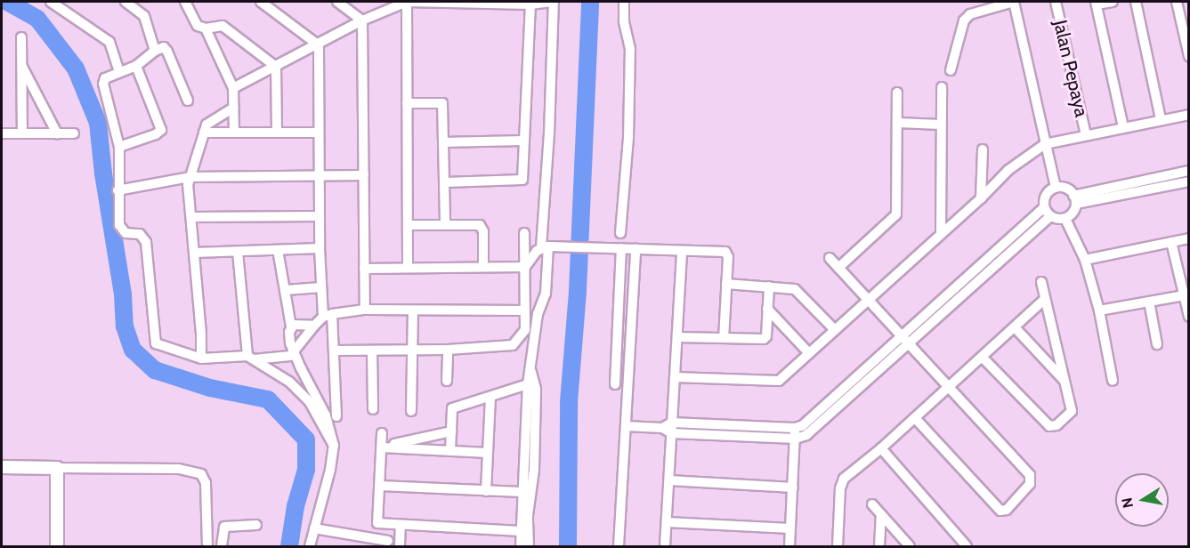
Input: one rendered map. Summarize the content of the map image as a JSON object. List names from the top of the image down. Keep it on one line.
{"streets":{"street":["Jalan Pepaya"]},"north":"left"}
